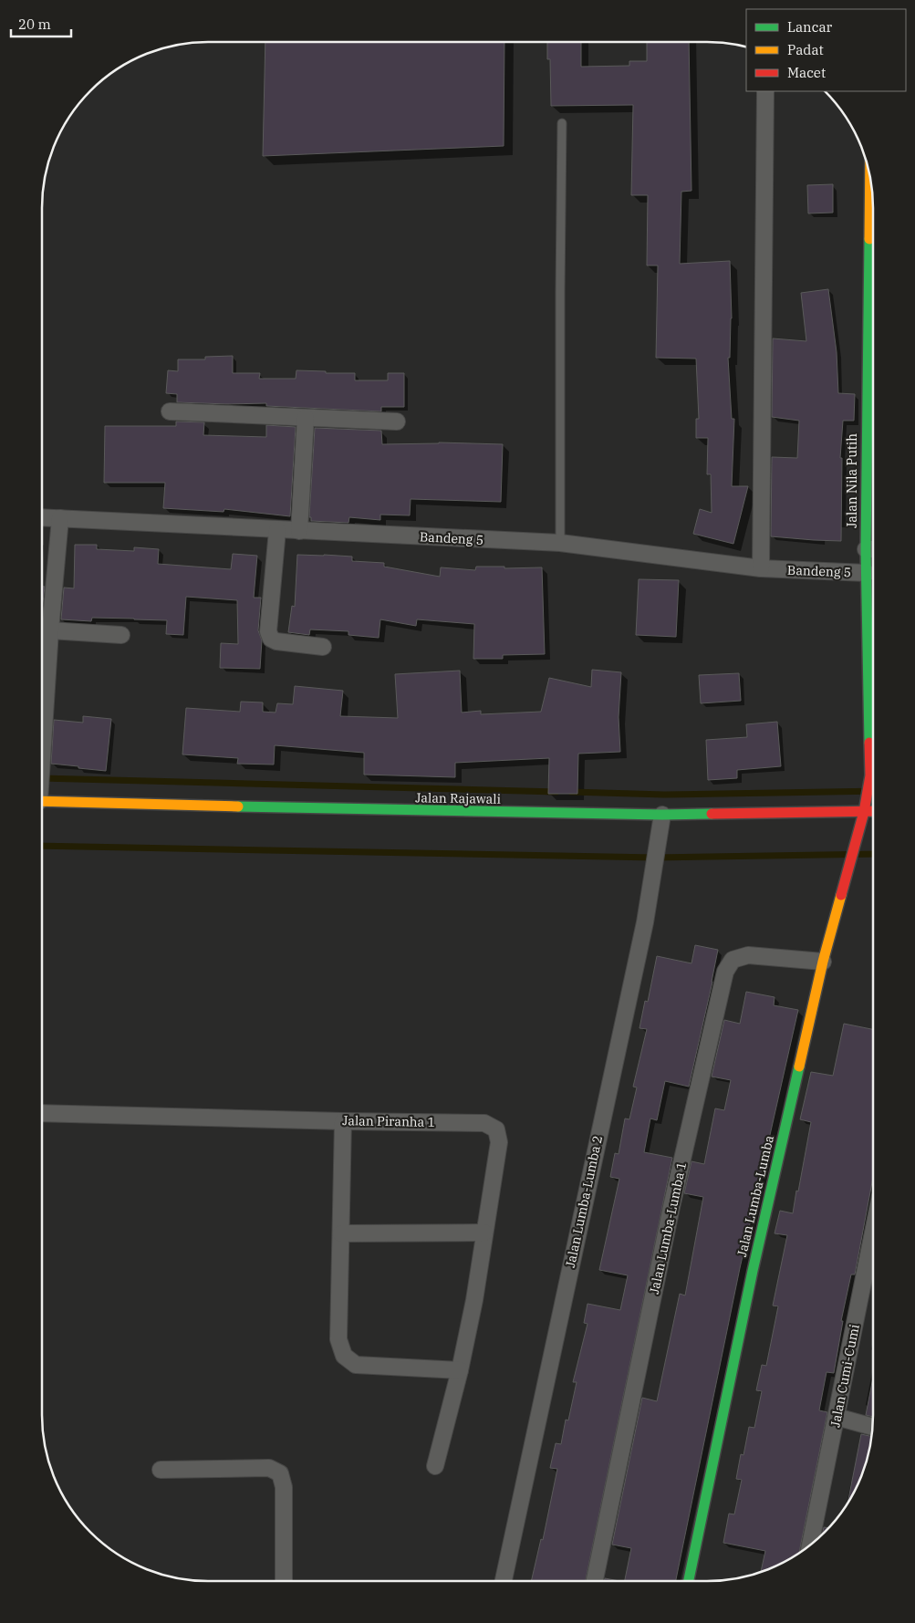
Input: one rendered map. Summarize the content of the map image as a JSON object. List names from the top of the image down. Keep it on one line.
{"streets":{"street":["Jalan Nila Putih","Bandeng 5","Jalan Rajawali","Jalan Piranha 1","Jalan Lumba-Lumba","Jalan Lumba-Lumba 2","Jalan Lumba-Lumba 1","Jalan Cumi-Cumi"]},"crossings":[["Jalan Nila Putih","Bandeng 5"],["Jalan Nila Putih","Jalan Rajawali"],["Jalan Nila Putih","Jalan Lumba-Lumba"],["Jalan Rajawali","Jalan Lumba-Lumba"],["Jalan Rajawali","Jalan Lumba-Lumba 2"],["Jalan Lumba-Lumba","Jalan Lumba-Lumba 1"]],"legend":["Lancar","Padat","Macet"],"scale_bar":"20 m"}
